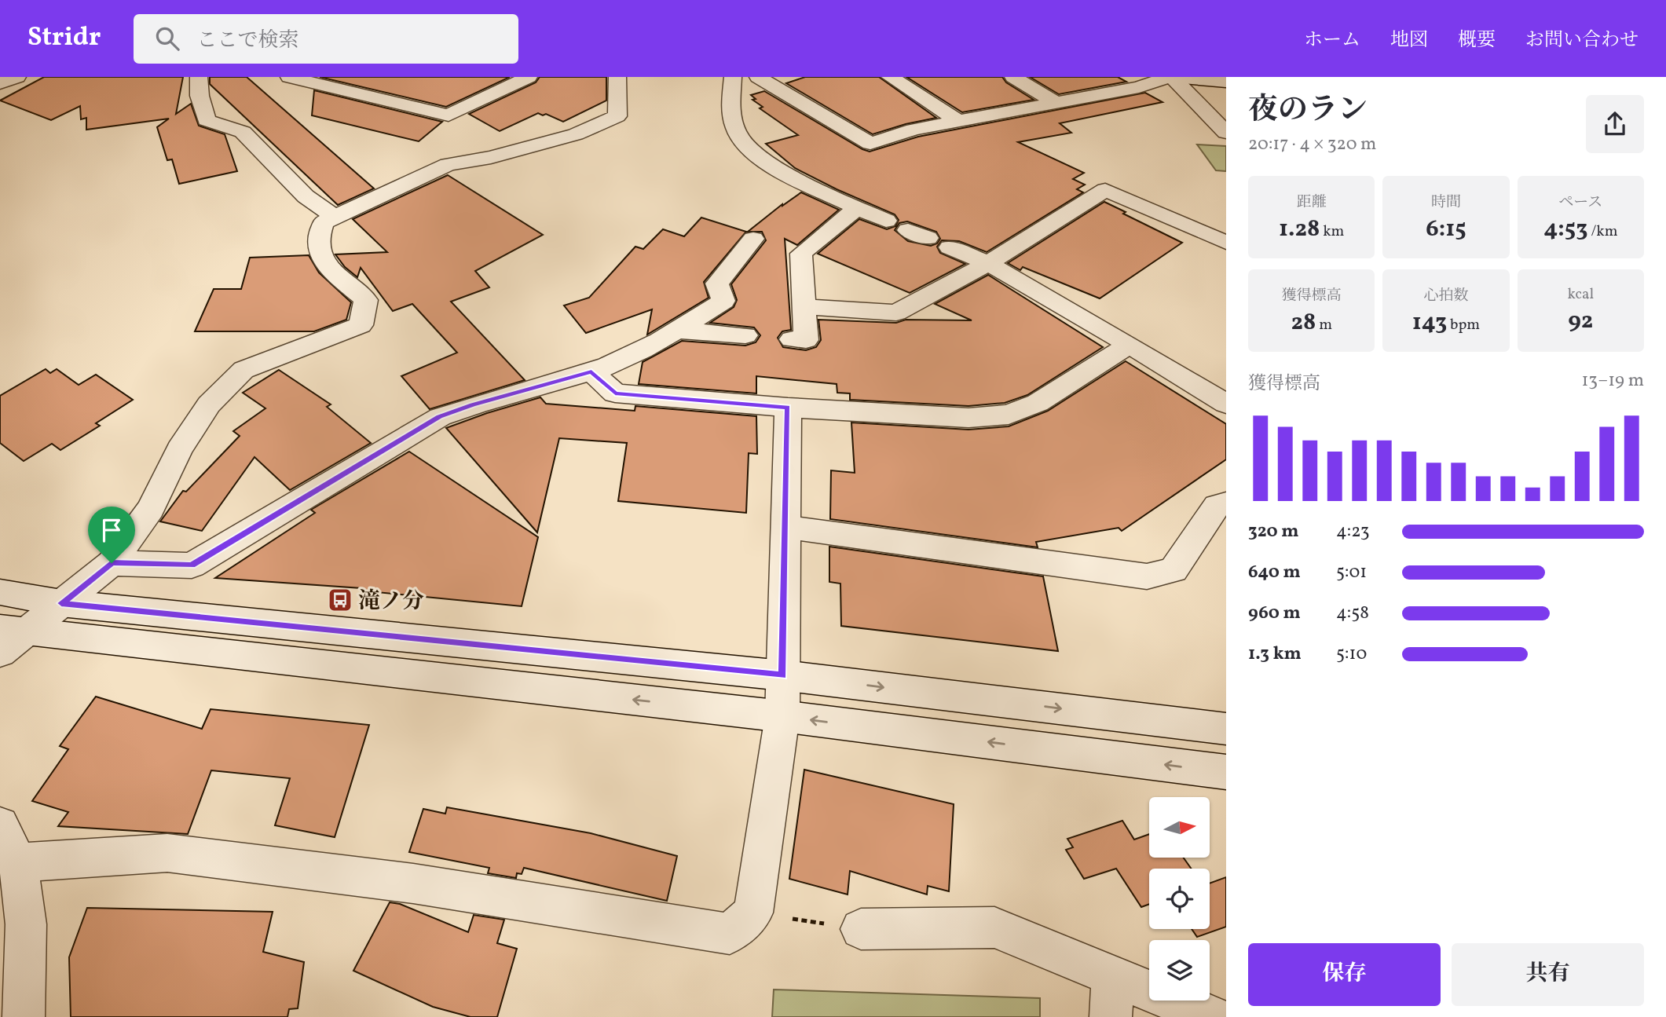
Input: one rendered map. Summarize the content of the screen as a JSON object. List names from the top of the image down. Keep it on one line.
{"places":{"bus stop":["滝ノ分"]},"north":"right","page":{"header":"Stridr","search":"ここで検索","nav":["ホーム","地図","概要","お問い合わせ"],"heading":["夜のラン","20:17 · 4 × 320 m"],"stats":[["距離","1.28 km"],["時間","6:15"],["ペース","4:53 /km"],["獲得標高","28 m"],["心拍数","143 bpm"],["kcal","92"]],"chart":["獲得標高","13–19 m"],"list":[{"name":"320 m","note":"4:23"},{"name":"640 m","note":"5:01"},{"name":"960 m","note":"4:58"},{"name":"1.3 km","note":"5:10"}],"buttons":["保存","共有"]}}
